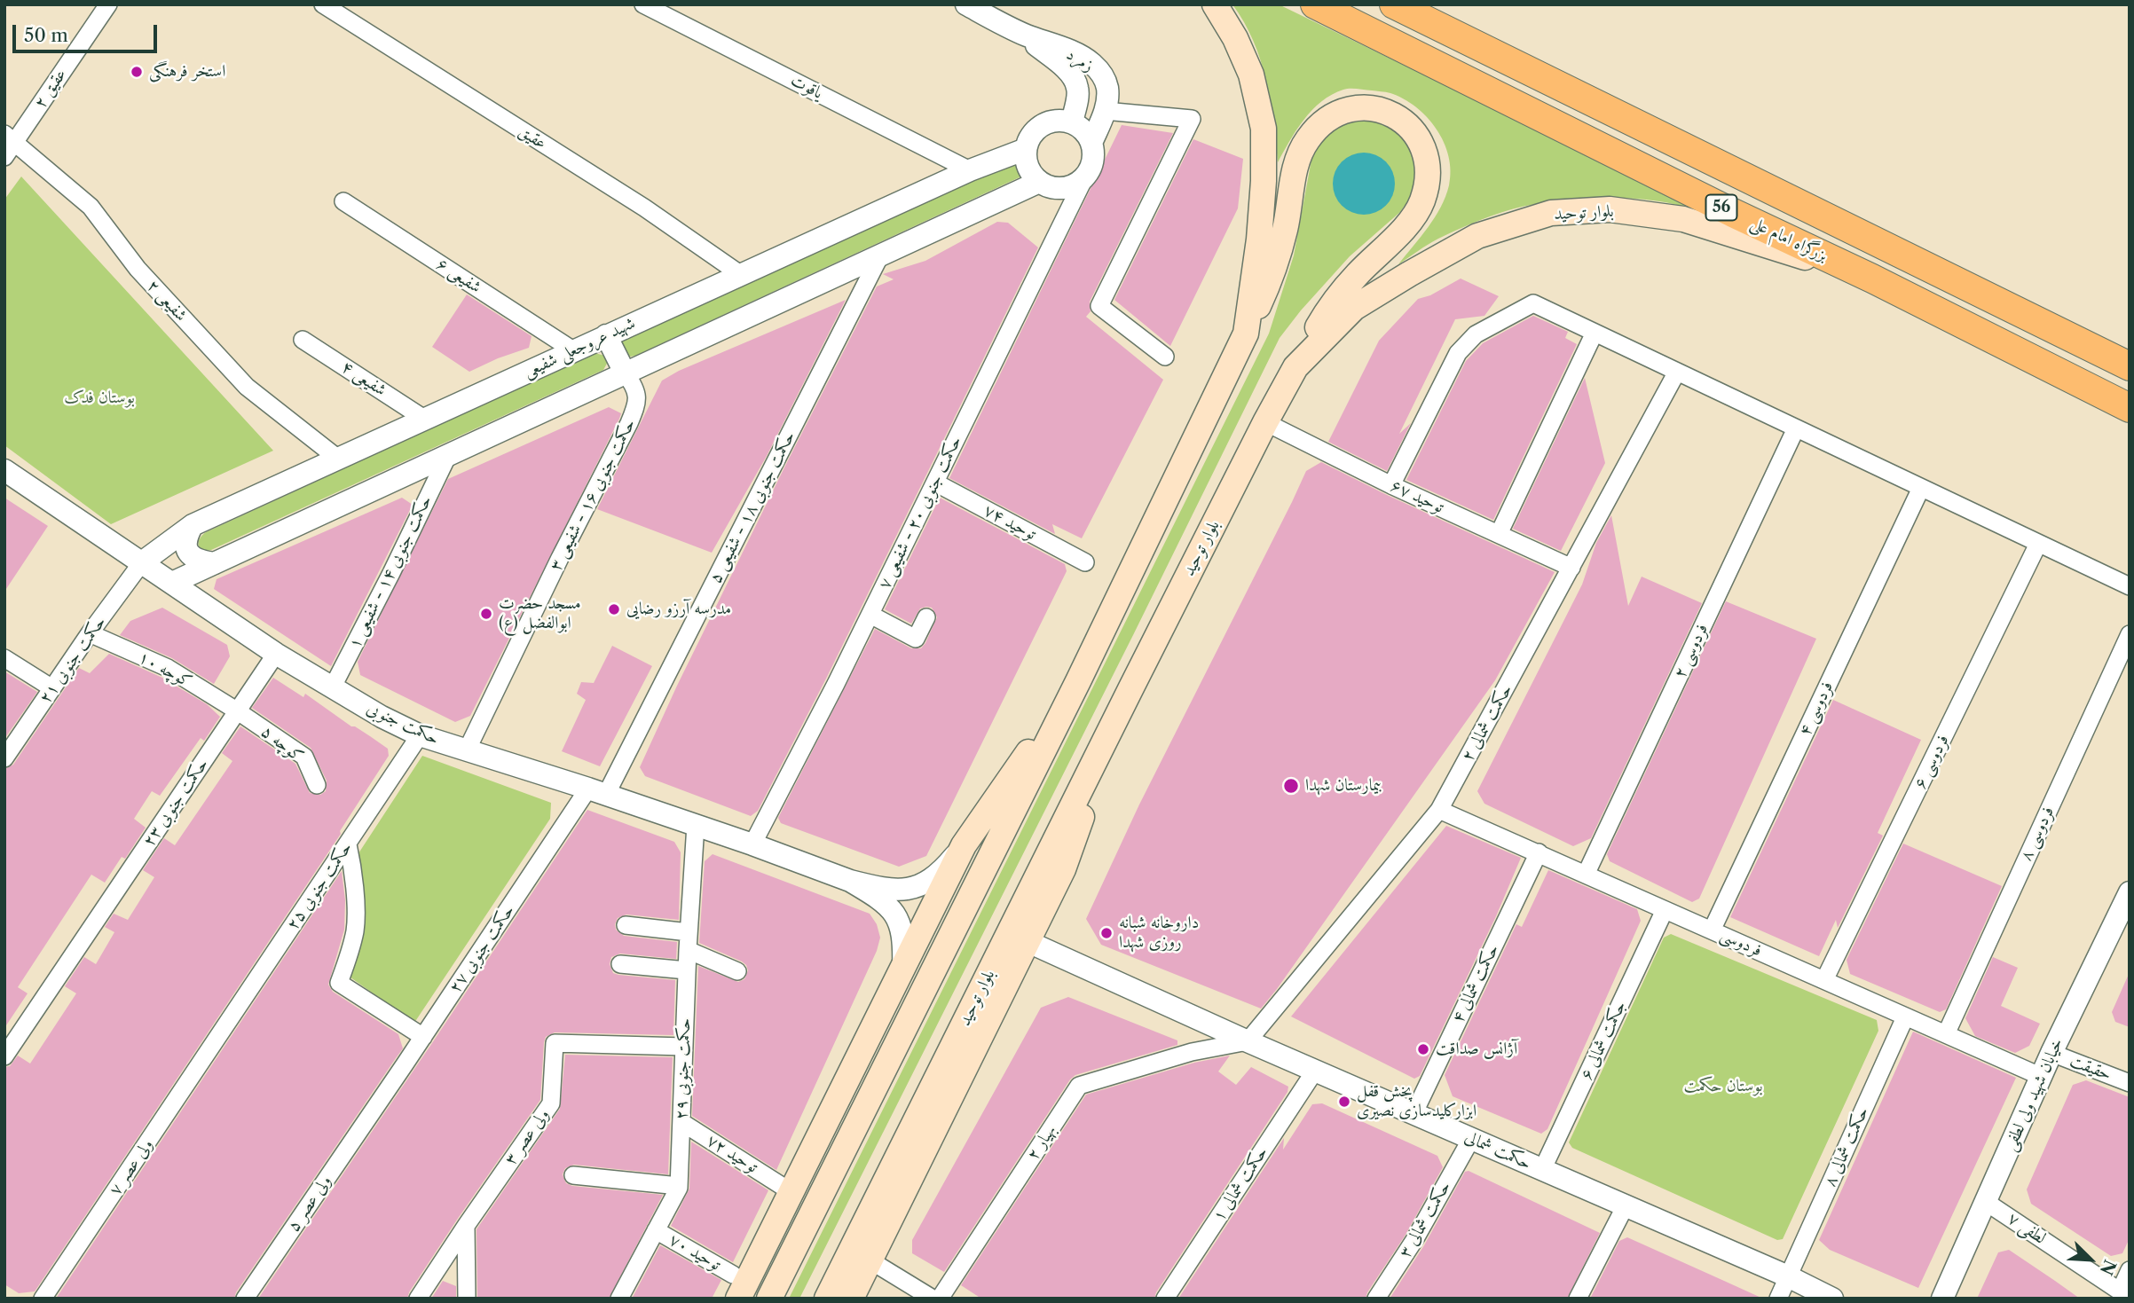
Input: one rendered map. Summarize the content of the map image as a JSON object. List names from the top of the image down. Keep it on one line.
{"streets":{"highway":["56","بزرگراه امام علی"],"main road":["بلوار توحید"],"street":["زمرد","یاقوت","عقیق ۲","عقیق","شفیعی ۶","شفیعی ۲","شهید عروجعلی شفیعی","شفیعی ۴","حکمت جنوبی ۱۶ - شفیعی ۳","توحید ۶۷","حکمت جنوبی ۱۸ - شفیعی ۵","حکمت جنوبی ۲۰ - شفیعی ۷","توحید ۷۴","حکمت جنوبی ۱۴ - شفیعی ۱","فردوسی ۲","حکمت جنوبی ۲۱","کوچه ۱۰","فردوسی ۴","حکمت شمالی ۲","حکمت جنوبی","کوچه ۵","فردوسی ۶","حکمت جنوبی ۲۳","فردوسی ۸","حکمت جنوبی ۲۵","فردوسی","حکمت جنوبی ۲۷","حکمت شمالی ۴","جکمت شمالی ۶","حقیقت","حکمت جنوبی ۲۹","خیابان شهید ولی لطفی","ولی عصر ۳","بهیار ۲","حکمت شمالی ۸","حکمت شمالی","توحید ۷۲","ولی عصر ۷","حکمت شمالی ۱","ولی عصر ۵","حکمت شمالی ۳","لطفی ۷","توحید ۷۰"]},"crossings":[["زمرد","شهید عروجعلی شفیعی"],["زمرد","حکمت جنوبی ۲۰ - شفیعی ۷"],["یاقوت","شهید عروجعلی شفیعی"],["عقیق ۲","شفیعی ۲"],["عقیق","شهید عروجعلی شفیعی"],["بلوار توحید","بزرگراه امام علی"],["بلوار توحید","توحید ۶۷"],["شفیعی ۶","شهید عروجعلی شفیعی"],["شفیعی ۲","شهید عروجعلی شفیعی"],["شهید عروجعلی شفیعی","شفیعی ۴"],["شهید عروجعلی شفیعی","حکمت جنوبی ۲۰ - شفیعی ۷"],["شهید عروجعلی شفیعی","حکمت جنوبی ۲۱"],["شهید عروجعلی شفیعی","حکمت جنوبی"],["حکمت جنوبی ۱۶ - شفیعی ۳","حکمت جنوبی"],["توحید ۶۷","حکمت شمالی ۲"],["حکمت جنوبی ۱۸ - شفیعی ۵","حکمت جنوبی"],["حکمت جنوبی ۱۸ - شفیعی ۵","حکمت جنوبی ۲۷"],["حکمت جنوبی ۲۰ - شفیعی ۷","توحید ۷۴"],["حکمت جنوبی ۲۰ - شفیعی ۷","حکمت جنوبی"],["حکمت جنوبی ۱۴ - شفیعی ۱","حکمت جنوبی"],["فردوسی ۲","فردوسی"],["حکمت جنوبی ۲۱","کوچه ۱۰"],["حکمت جنوبی ۲۱","حکمت جنوبی"],["کوچه ۱۰","کوچه ۵"],["کوچه ۱۰","حکمت جنوبی ۲۳"],["فردوسی ۴","فردوسی"],["حکمت شمالی ۲","فردوسی"],["حکمت شمالی ۲","بهیار ۲"],["حکمت شمالی ۲","حکمت شمالی"],["حکمت جنوبی","حکمت جنوبی ۲۳"],["حکمت جنوبی","حکمت جنوبی ۲۵"],["حکمت جنوبی","حکمت جنوبی ۲۷"],["حکمت جنوبی","حکمت جنوبی ۲۹"],["کوچه ۵","حکمت جنوبی ۲۳"],["فردوسی ۶","فردوسی"],["فردوسی ۸","فردوسی"],["حکمت جنوبی ۲۵","ولی عصر ۷"],["فردوسی","حکمت شمالی ۴"],["فردوسی","جکمت شمالی ۶"],["فردوسی","خیابان شهید ولی لطفی"],["فردوسی","حکمت شمالی ۸"],["حکمت جنوبی ۲۷","ولی عصر ۵"],["حکمت شمالی ۴","حکمت شمالی"],["جکمت شمالی ۶","حکمت شمالی"],["حقیقت","خیابان شهید ولی لطفی"],["حکمت جنوبی ۲۹","ولی عصر ۳"],["حکمت جنوبی ۲۹","توحید ۷۲"],["حکمت جنوبی ۲۹","توحید ۷۰"],["خیابان شهید ولی لطفی","لطفی ۷"],["بهیار ۲","حکمت شمالی"],["حکمت شمالی ۸","حکمت شمالی"],["حکمت شمالی","حکمت شمالی ۱"],["حکمت شمالی","حکمت شمالی ۳"]],"parks":["بوستان فدک","بوستان حکمت"],"places":["استخر فرهنگی","مدرسه آرزو رضایی","مسجد حضرت ابوالفضل (ع)","بیمارستان شهدا","داروخانه شبانه روزی شهدا","آژانس صداقت","پخش قفل ابزارکلیدسازی نصیری"],"scale_bar":"50 m","north":"bottom right"}
